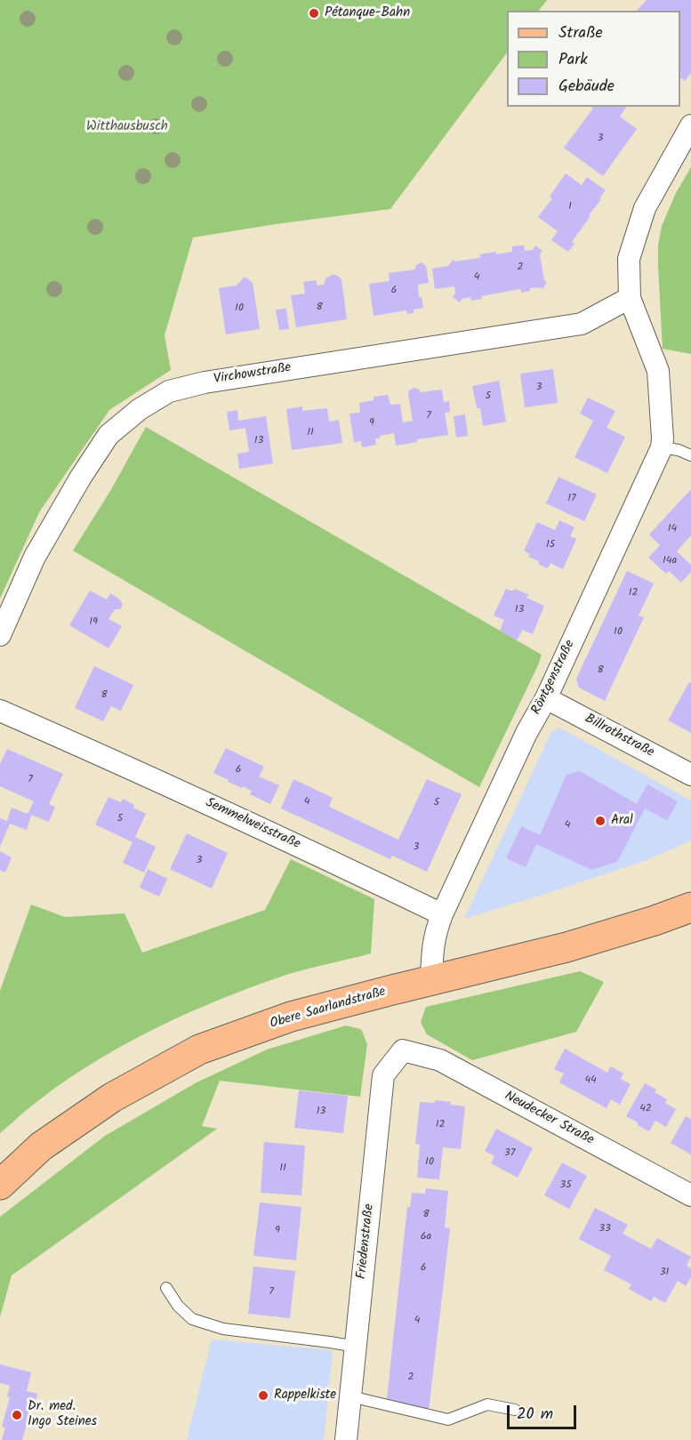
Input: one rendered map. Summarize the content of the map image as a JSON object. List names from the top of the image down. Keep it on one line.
{"streets":{"main road":["Obere Saarlandstraße"],"street":["Virchowstraße","Röntgenstraße","Billrothstraße","Semmelweisstraße","Neudecker Straße","Friedenstraße"]},"crossings":[["Röntgenstraße","Billrothstraße"],["Röntgenstraße","Semmelweisstraße"],["Neudecker Straße","Friedenstraße"]],"parks":["Witthausbusch"],"places":["Pétanque-Bahn","Aral","Rappelkiste","Dr. med. Ingo Steines"],"house_numbers":["3","1","2","4","6","8","10","3","5","7","9","11","13","17","14","15","14a","12","13","19","10","8","8","6","7","4","5","5","4","3","3","44","42","13","12","37","10","11","35","8","33","9","6a","6","31","7","4","2"],"legend":["Straße","Park","Gebäude"],"scale_bar":"20 m"}
